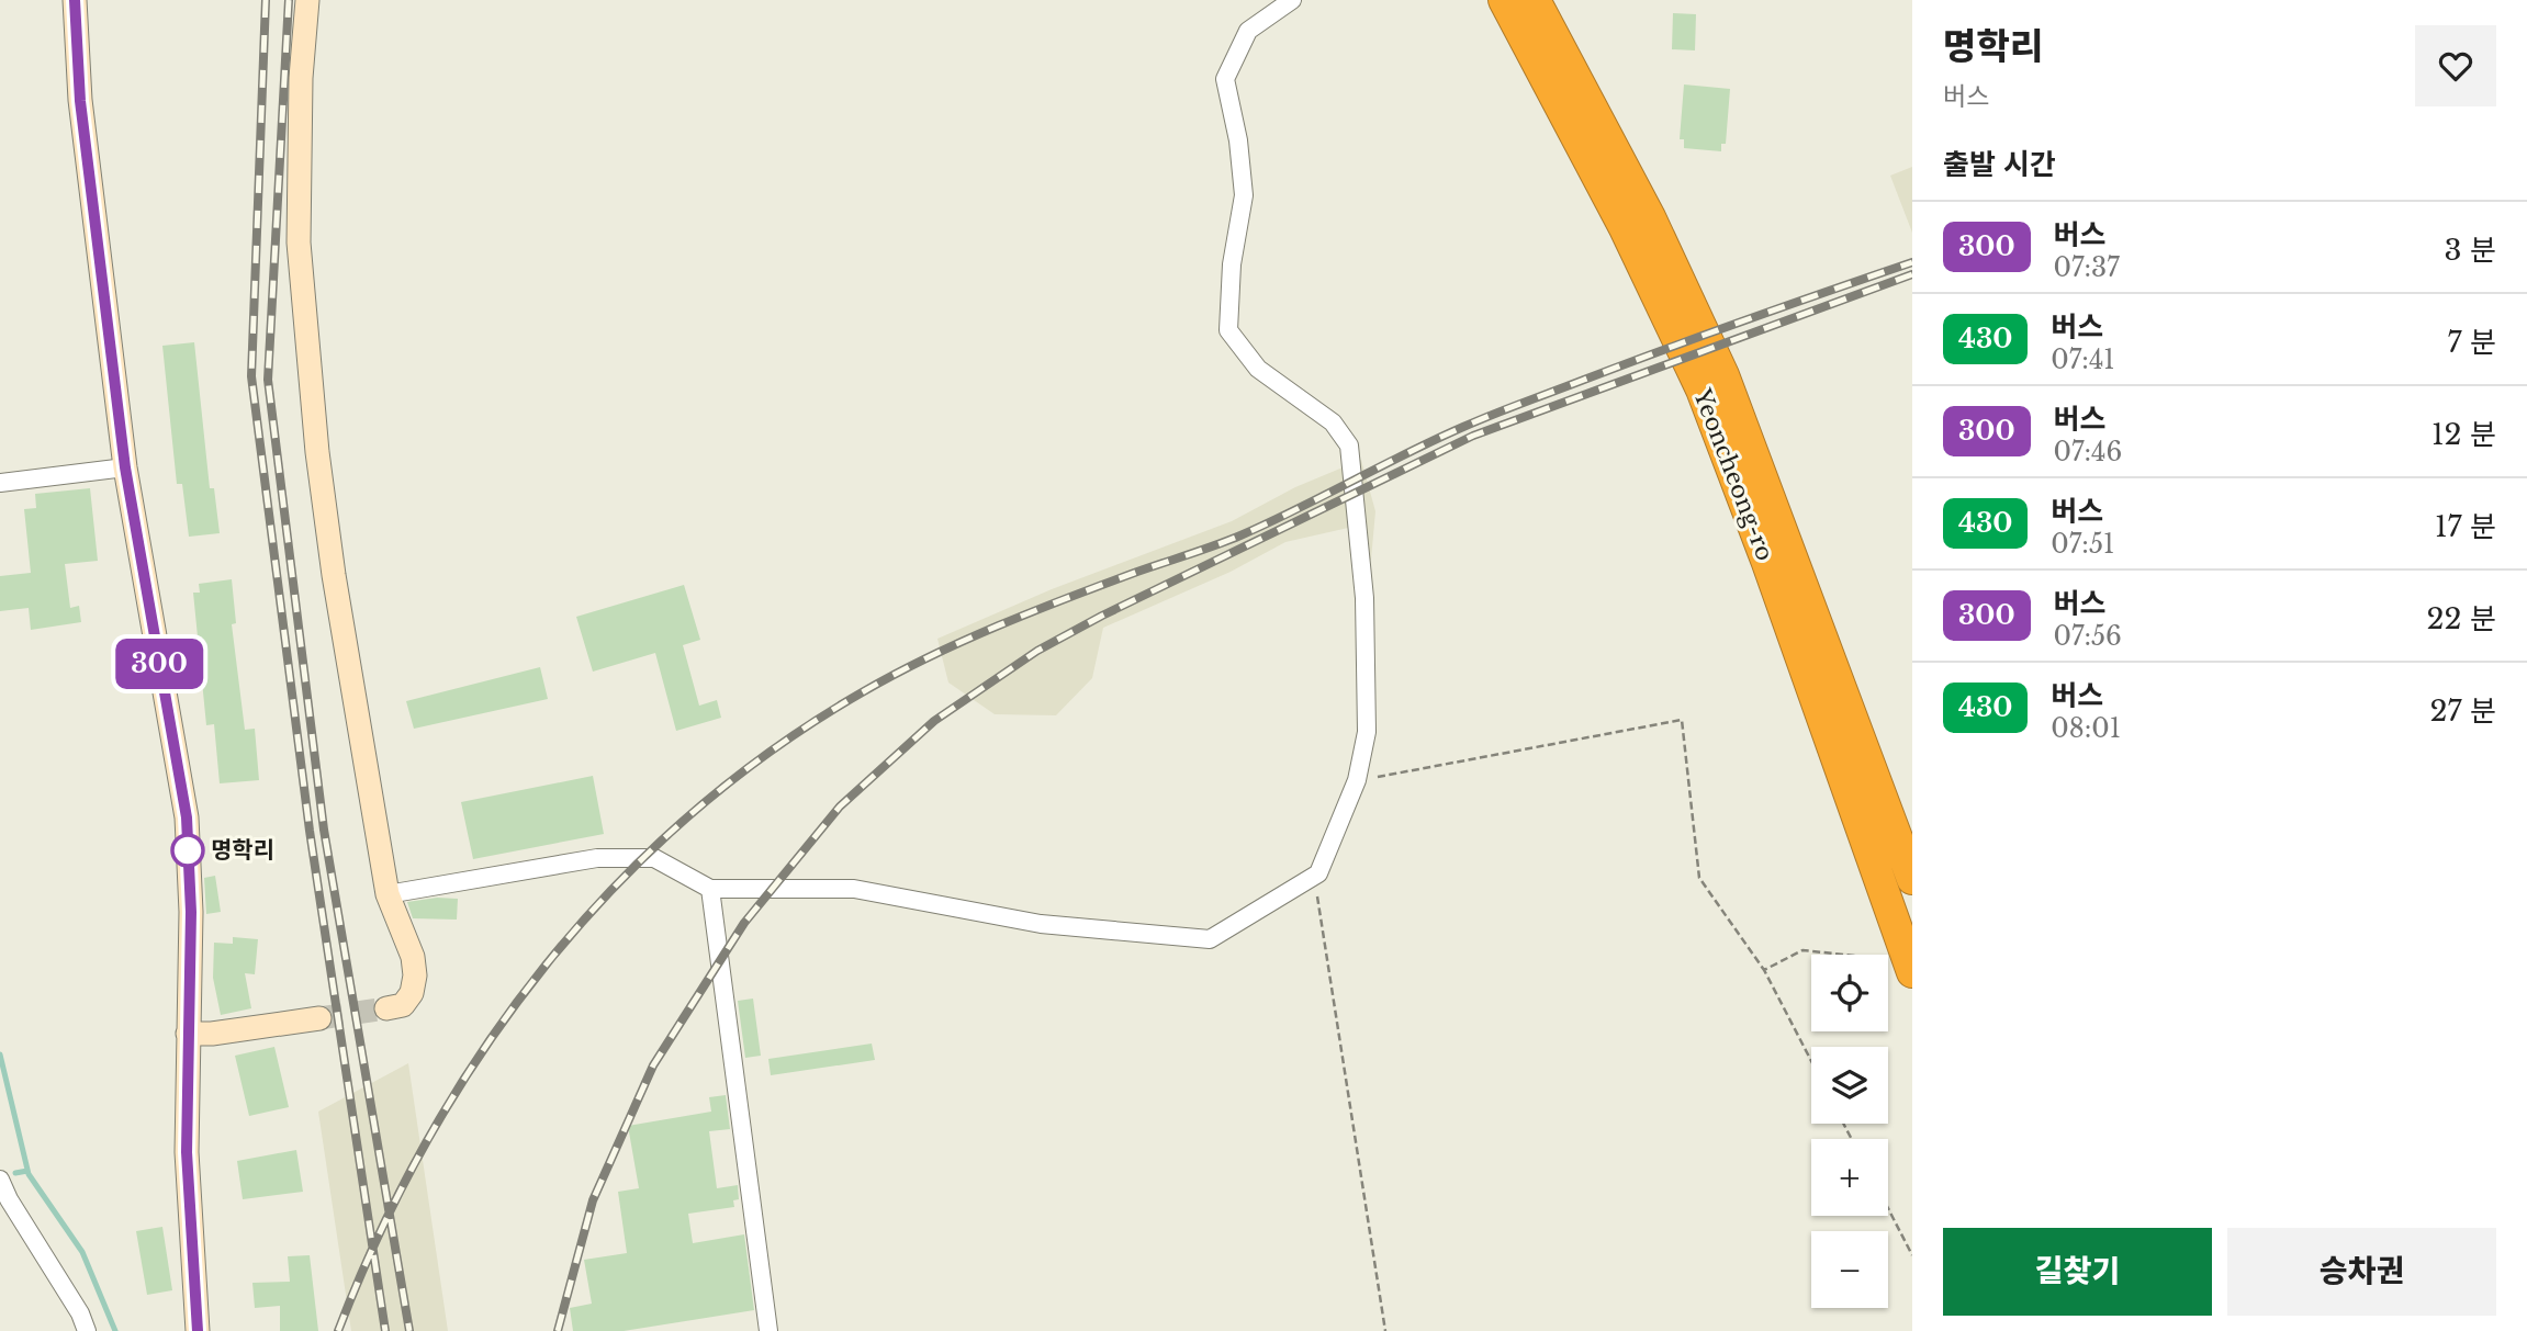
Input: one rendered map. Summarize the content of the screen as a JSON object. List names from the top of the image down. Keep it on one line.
{"streets":{"highway":["Yeoncheong-ro"]},"places":["명학리"],"lines":["bus line 300"],"page":{"on_map":"300","heading":[["명학리","버스"],"출발 시간"],"list":[{"mark":"300","name":"버스","note":"07:37","value":"3 분"},{"mark":"430","name":"버스","note":"07:41","value":"7 분"},{"mark":"300","name":"버스","note":"07:46","value":"12 분"},{"mark":"430","name":"버스","note":"07:51","value":"17 분"},{"mark":"300","name":"버스","note":"07:56","value":"22 분"},{"mark":"430","name":"버스","note":"08:01","value":"27 분"}],"map_buttons":["+","−"],"buttons":["길찾기","승차권"]}}
